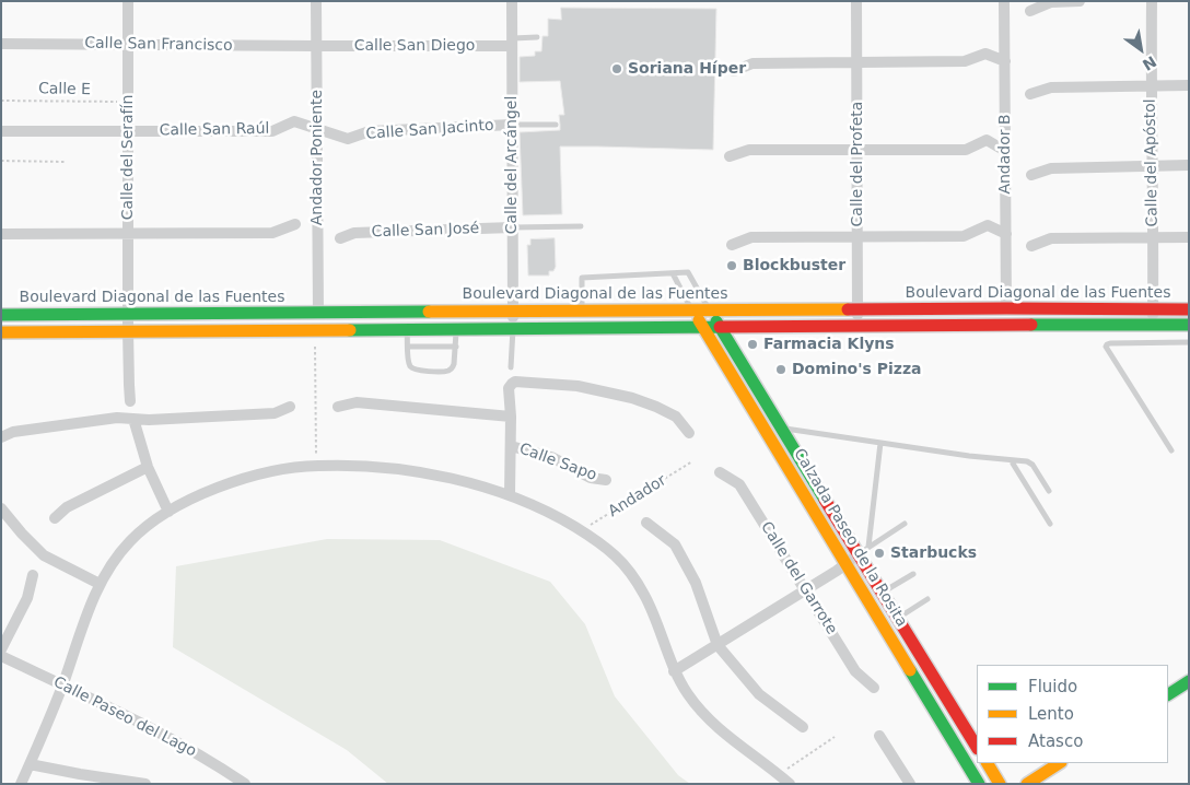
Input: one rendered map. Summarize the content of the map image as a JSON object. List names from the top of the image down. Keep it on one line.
{"streets":{"main road":["Boulevard Diagonal de las Fuentes","Calzada Paseo de la Rosita"],"street":["Calle San Francisco","Calle San Diego","Calle San Raúl","Calle San Jacinto","Andador B","Calle del Serafín","Andador Poniente","Calle del Apóstol","Calle del Profeta","Calle del Arcángel","Calle San José","Calle Sapo","Calle del Garrote","Calle Paseo del Lago"],"path":["Calle E","Andador"]},"crossings":[["Calle San Francisco","Calle San Diego"],["Calle San Francisco","Calle del Serafín"],["Calle San Francisco","Andador Poniente"],["Calle San Diego","Andador Poniente"],["Calle San Diego","Calle del Arcángel"],["Calle E","Calle del Serafín"],["Calle San Raúl","Calle San Jacinto"],["Calle San Raúl","Calle del Serafín"],["Calle San Raúl","Andador Poniente"],["Calle San Jacinto","Andador Poniente"],["Calle San Jacinto","Calle del Arcángel"],["Andador B","Boulevard Diagonal de las Fuentes"],["Calle del Serafín","Boulevard Diagonal de las Fuentes"],["Andador Poniente","Boulevard Diagonal de las Fuentes"],["Calle del Apóstol","Boulevard Diagonal de las Fuentes"],["Calle del Profeta","Boulevard Diagonal de las Fuentes"],["Calle del Arcángel","Calle San José"],["Calle del Arcángel","Boulevard Diagonal de las Fuentes"],["Boulevard Diagonal de las Fuentes","Calzada Paseo de la Rosita"]],"places":["Soriana Híper","Blockbuster","Farmacia Klyns","Domino's Pizza","Starbucks"],"legend":["Fluido","Lento","Atasco"],"north":"bottom right"}
